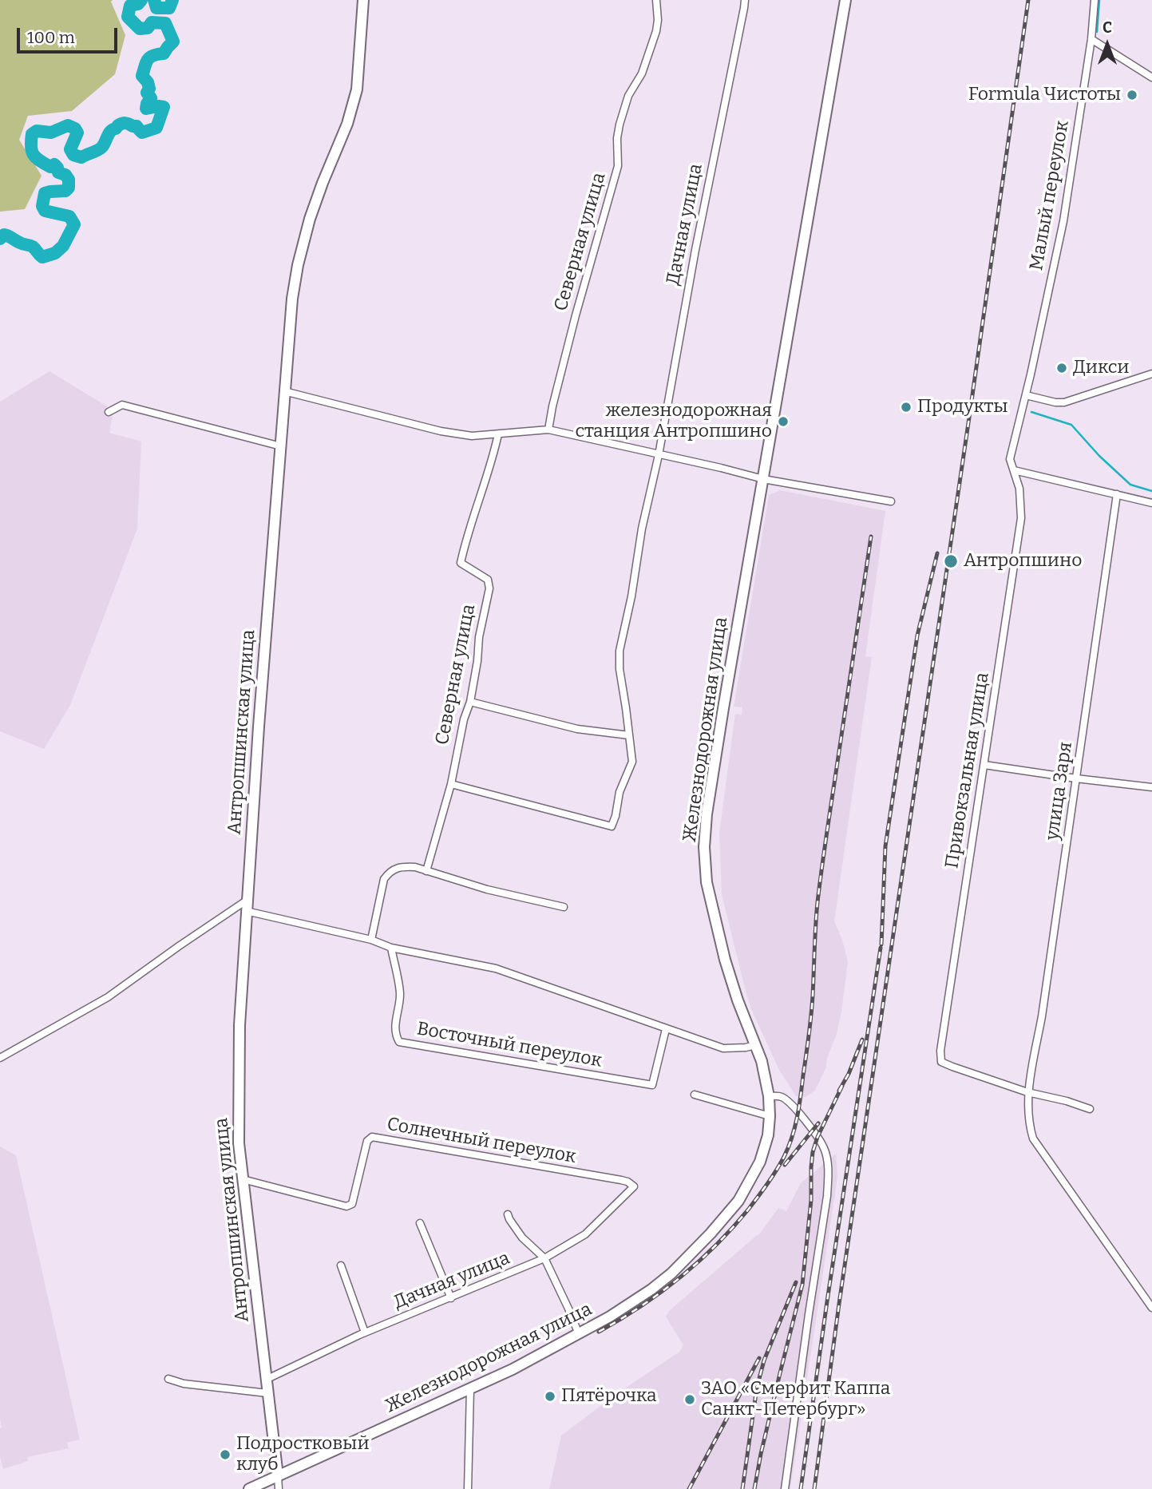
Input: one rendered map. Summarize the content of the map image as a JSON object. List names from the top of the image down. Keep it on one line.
{"streets":{"street":["Малый переулок","Дачная улица","Северная улица","Железнодорожная улица","Антропшинская улица","Привокзальная улица","улица Заря","Восточный переулок","Солнечный переулок"]},"crossings":[["Малый переулок","Привокзальная улица"],["Дачная улица","Антропшинская улица"],["Дачная улица","Солнечный переулок"],["Железнодорожная улица","Антропшинская улица"],["Антропшинская улица","Солнечный переулок"],["Привокзальная улица","улица Заря"]],"places":["Formula Чистоты","Дикси","Продукты","железнодорожная станция Антропшино","Антропшино","Пятёрочка","ЗАО «Смерфит Каппа Санкт-Петербург»","Подростковый клуб"],"scale_bar":"100 m","north":"top"}
